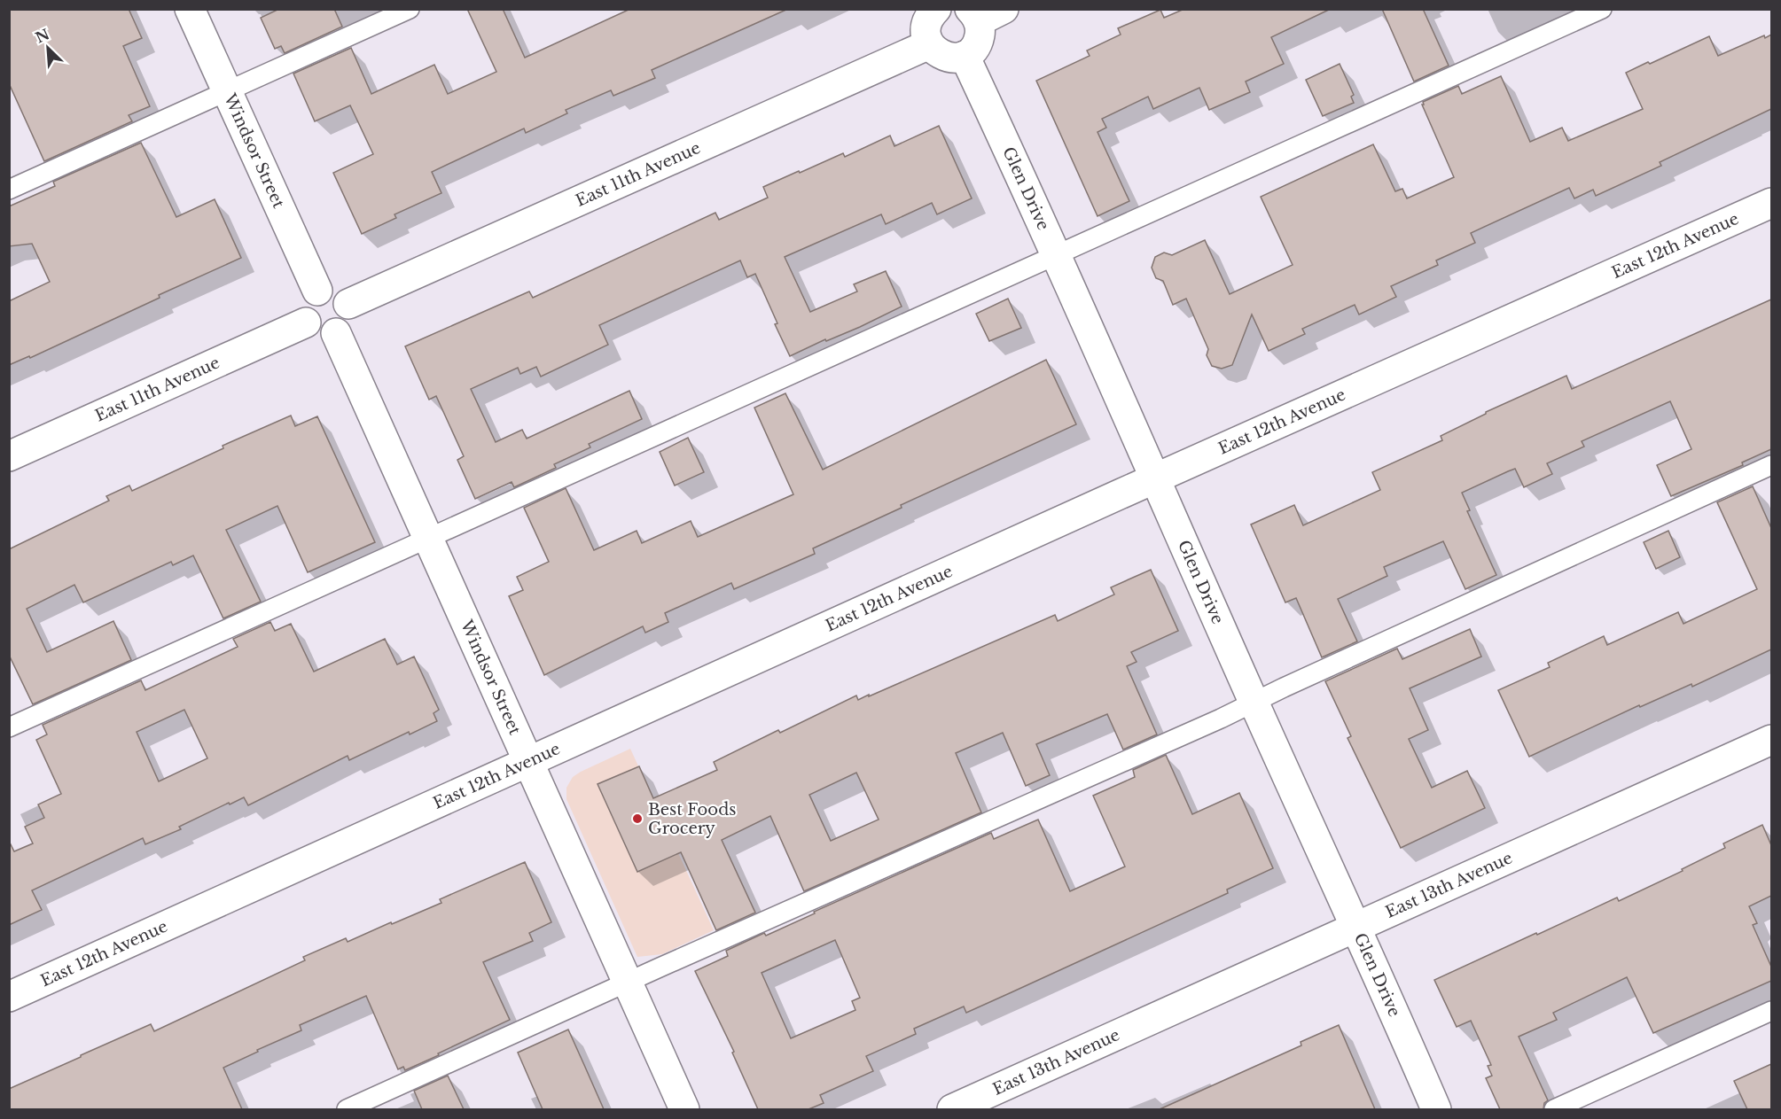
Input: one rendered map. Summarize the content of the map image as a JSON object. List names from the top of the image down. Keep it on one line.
{"streets":{"street":["Windsor Street","East 11th Avenue","Glen Drive","East 12th Avenue","East 13th Avenue"]},"crossings":[["Windsor Street","East 11th Avenue"],["Windsor Street","East 12th Avenue"],["Glen Drive","East 12th Avenue"],["Glen Drive","East 13th Avenue"]],"places":["Best Foods Grocery"],"north":"top left"}
